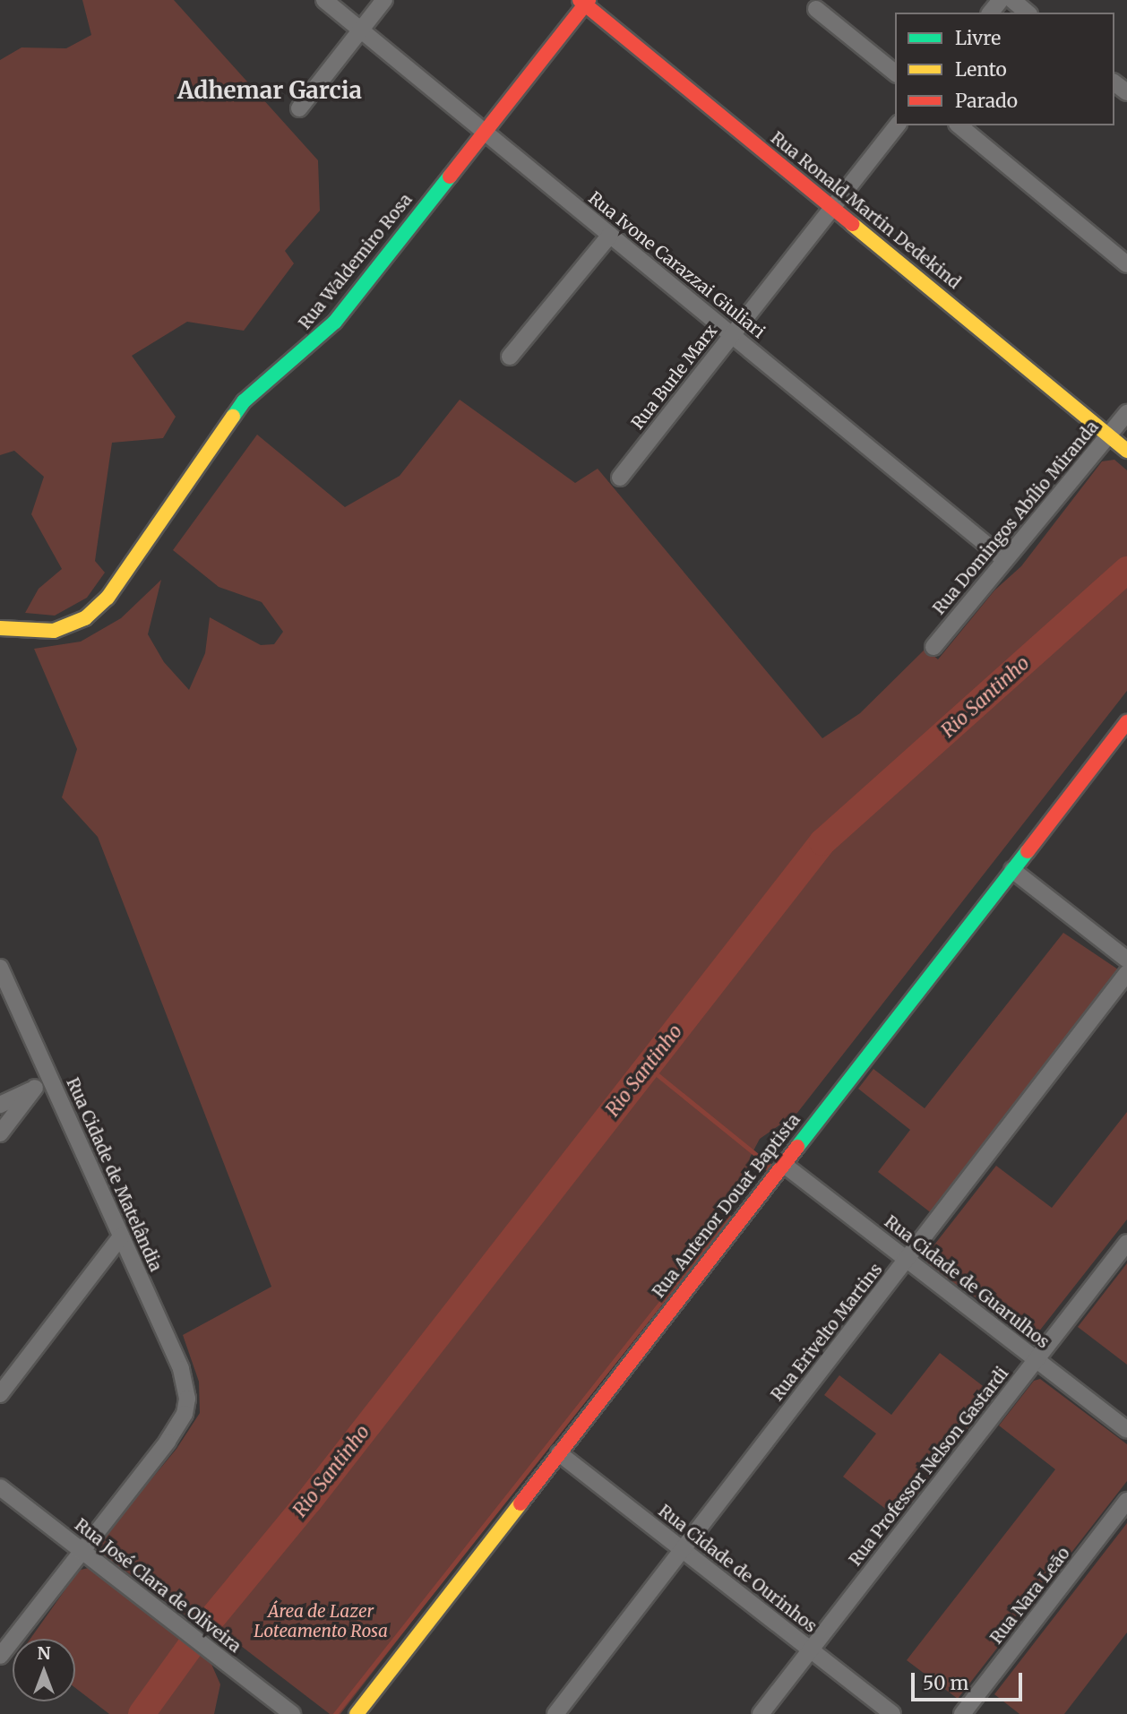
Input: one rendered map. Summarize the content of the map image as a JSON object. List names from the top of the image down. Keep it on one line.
{"streets":{"street":["Rua Ronald Martin Dedekind","Rua Waldemiro Rosa","Rua Ivone Carazzai Giuliari","Rua Burle Marx","Rua Domingos Abílio Miranda","Rua Cidade de Matelândia","Rua Antenor Douat Baptista","Rua Cidade de Guarulhos","Rua Erivelto Martins","Rua Professor Nelson Gastardi","Rua Cidade de Ourinhos","Rua José Clara de Oliveira","Rua Nara Leão"]},"crossings":[["Rua Ronald Martin Dedekind","Rua Waldemiro Rosa"],["Rua Ronald Martin Dedekind","Rua Burle Marx"],["Rua Ronald Martin Dedekind","Rua Domingos Abílio Miranda"],["Rua Waldemiro Rosa","Rua Ivone Carazzai Giuliari"],["Rua Ivone Carazzai Giuliari","Rua Burle Marx"],["Rua Ivone Carazzai Giuliari","Rua Domingos Abílio Miranda"],["Rua Cidade de Matelândia","Rua José Clara de Oliveira"],["Rua Antenor Douat Baptista","Rua Cidade de Guarulhos"],["Rua Antenor Douat Baptista","Rua Cidade de Ourinhos"],["Rua Cidade de Guarulhos","Rua Erivelto Martins"],["Rua Cidade de Guarulhos","Rua Professor Nelson Gastardi"],["Rua Erivelto Martins","Rua Cidade de Ourinhos"],["Rua Professor Nelson Gastardi","Rua Cidade de Ourinhos"]],"districts":["Adhemar Garcia"],"water":["Rio Santinho"],"parks":["Área de Lazer Loteamento Rosa"],"legend":["Livre","Lento","Parado"],"scale_bar":"50 m","north":"top"}
